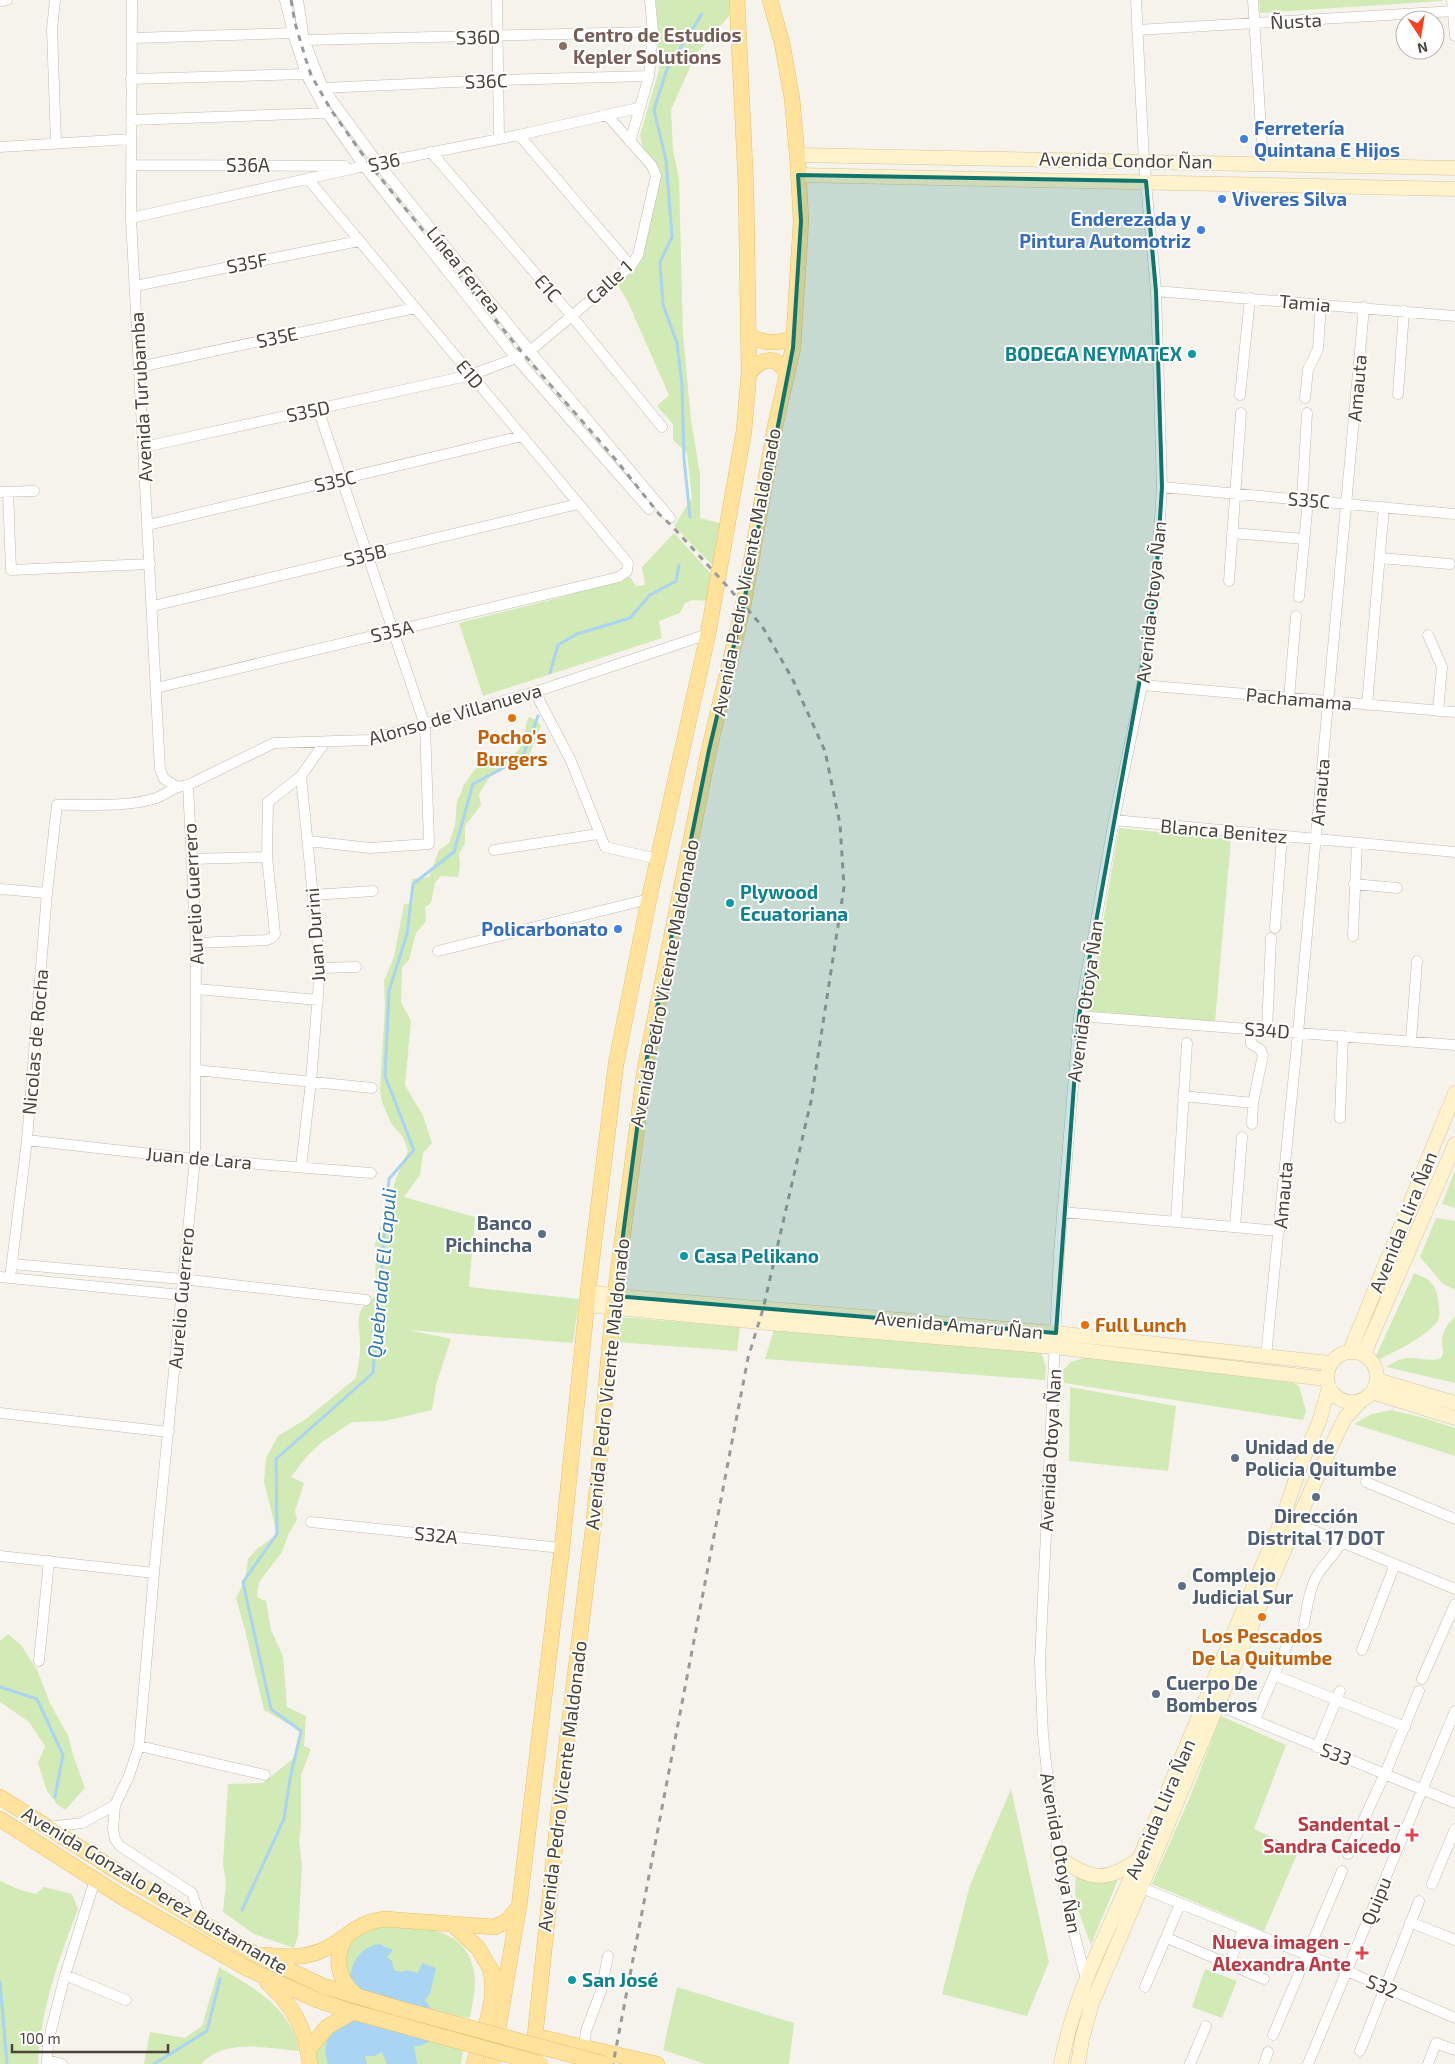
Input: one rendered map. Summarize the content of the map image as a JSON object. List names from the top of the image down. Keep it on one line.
{"streets":{"main road":["Avenida Condor Ñan","Avenida Pedro Vicente Maldonado","Avenida Llira Ñan","Avenida Amaru Ñan","Avenida Gonzalo Perez Bustamante"],"street":["Ñusta","S36D","S36C","S36","S36A","S35F","Línea Ferrea","Calle 1","E1C","Tamia","S35E","E1D","Amauta","Avenida Turubamba","S35D","S35C","S35B","Avenida Otoya Ñan","S35A","Pachamama","Alonso de Villanueva","Blanca Benitez","Aurelio Guerrero","Juan Durini","S34D","Nicolas de Rocha","Juan de Lara","S32A","S33","Quipu","S32"]},"crossings":[["Ñusta","Avenida Otoya Ñan"],["S36D","Línea Ferrea"],["S36C","Línea Ferrea"],["Avenida Condor Ñan","Avenida Pedro Vicente Maldonado"],["Avenida Condor Ñan","Avenida Otoya Ñan"],["S36","S36A"],["S36","Línea Ferrea"],["S36","Calle 1"],["S36","E1C"],["S36","E1D"],["S36","Avenida Turubamba"],["S36A","Línea Ferrea"],["S36A","Avenida Turubamba"],["S35F","E1D"],["S35F","Avenida Turubamba"],["Línea Ferrea","Calle 1"],["Calle 1","E1C"],["Calle 1","E1D"],["Calle 1","S35D"],["Tamia","Amauta"],["Tamia","Avenida Otoya Ñan"],["S35E","E1D"],["S35E","Avenida Turubamba"],["E1D","S35D"],["E1D","S35C"],["E1D","S35B"],["E1D","S35A"],["Amauta","S35C"],["Amauta","Pachamama"],["Amauta","Blanca Benitez"],["Amauta","S34D"],["Amauta","Avenida Amaru Ñan"],["Avenida Turubamba","S35D"],["Avenida Turubamba","S35C"],["Avenida Turubamba","S35B"],["Avenida Turubamba","S35A"],["Avenida Turubamba","Alonso de Villanueva"],["S35C","Avenida Otoya Ñan"],["Avenida Pedro Vicente Maldonado","Alonso de Villanueva"],["Avenida Pedro Vicente Maldonado","Avenida Amaru Ñan"],["Avenida Pedro Vicente Maldonado","S32A"],["Avenida Otoya Ñan","Pachamama"],["Avenida Otoya Ñan","Blanca Benitez"],["Avenida Otoya Ñan","S34D"],["Avenida Otoya Ñan","Avenida Llira Ñan"],["Avenida Otoya Ñan","Avenida Amaru Ñan"],["Alonso de Villanueva","Aurelio Guerrero"],["Alonso de Villanueva","Nicolas de Rocha"],["Aurelio Guerrero","Juan de Lara"],["Aurelio Guerrero","Avenida Gonzalo Perez Bustamante"],["Juan Durini","Juan de Lara"],["Nicolas de Rocha","Juan de Lara"],["Avenida Llira Ñan","Avenida Amaru Ñan"],["Avenida Llira Ñan","S33"],["Avenida Llira Ñan","S32"],["S33","Quipu"],["Quipu","S32"]],"water":["Quebrada El Capuli"],"places":{"other":["Centro de Estudios Kepler Solutions","Ferretería Quintana E Hijos","Viveres Silva","Enderezada y Pintura Automotriz","BODEGA NEYMATEX","Pocho's Burgers","Plywood Ecuatoriana","Policarbonato","Banco Pichincha","Casa Pelikano","Full Lunch","Unidad de Policia Quitumbe","Dirección Distrital 17 DOT","Complejo Judicial Sur","Los Pescados De La Quitumbe","Cuerpo De Bomberos","San José"],"health":["Sandental - Sandra Caicedo","Nueva imagen - Alexandra Ante"]},"scale_bar":"100 m","north":"bottom"}
